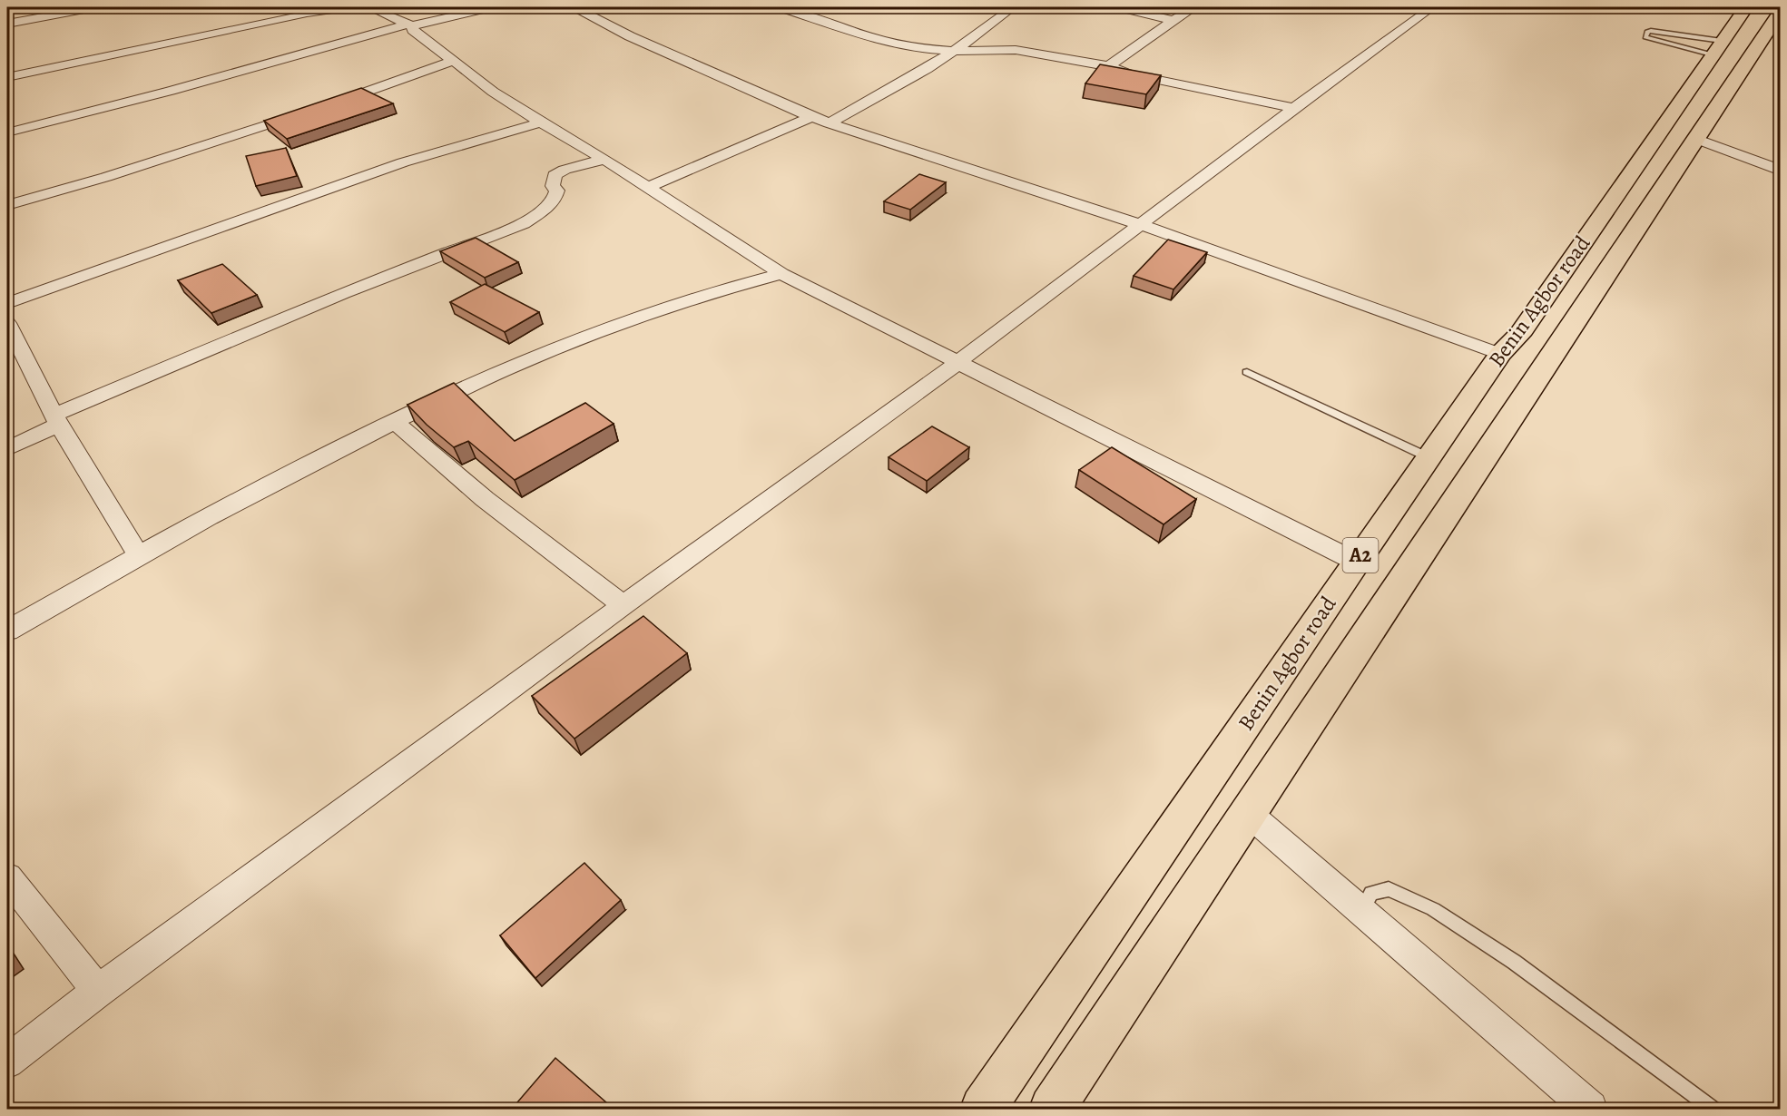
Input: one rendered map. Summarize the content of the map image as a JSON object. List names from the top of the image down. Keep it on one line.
{"streets":{"highway":["Benin Agbor road","A2"]}}
